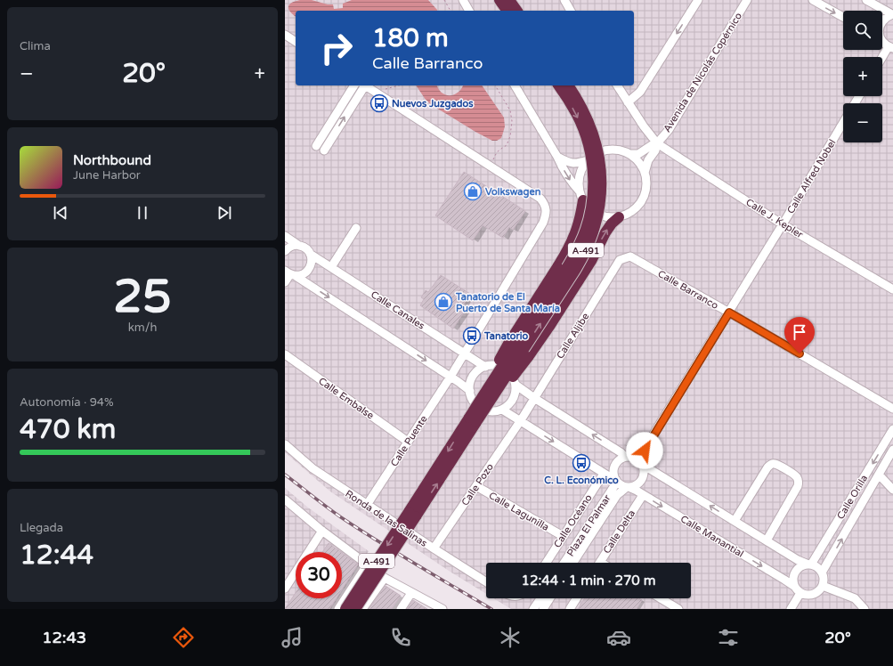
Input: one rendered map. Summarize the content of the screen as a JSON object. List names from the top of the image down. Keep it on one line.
{"streets":{"highway":["A-491"],"street":["Avenida de Nicolás Copérnico","Calle Alfred Nobel","Calle J. Kepler","Calle Barranco","Calle Canales","Calle Aljibe","Calle Embalse","Calle Puente","Calle Pozo","Calle Orilla","Calle Lagunilla","Ronda de las Salinas","Calle Océano","Plaza El Palmar","Calle Delta","Calle Manantial"]},"crossings":[["Avenida de Nicolás Copérnico","Calle J. Kepler"],["Calle Alfred Nobel","Calle J. Kepler"],["Calle Alfred Nobel","Calle Barranco"],["Calle Alfred Nobel","Plaza El Palmar"],["Calle Alfred Nobel","Calle Manantial"],["Calle Barranco","Calle Aljibe"],["Calle Canales","Calle Puente"],["Calle Aljibe","Calle Pozo"],["Calle Embalse","Calle Puente"],["Calle Puente","Ronda de las Salinas"],["Calle Pozo","Calle Lagunilla"],["Calle Pozo","Ronda de las Salinas"],["Calle Orilla","Calle Manantial"],["Calle Lagunilla","Calle Océano"],["Plaza El Palmar","Calle Manantial"],["Calle Delta","Calle Manantial"]],"places":{"bus stop":["Nuevos Juzgados","Tanatorio","C. L. Económico"],"shop":["Volkswagen","Tanatorio de El Puerto de Santa María"]},"page":{"tile":["Clima",["25","km/h"],["Autonomía · 94%","470 km"],["Llegada","12:44"]],"map_buttons":["+","−"],"turn":["180 m","Calle Barranco"],"heat":["−","20°","+"],"song":["Northbound","June Harbor"],"limit":"30","trip":"12:44 · 1 min · 270 m","tabs":["12:43","20°"]}}
